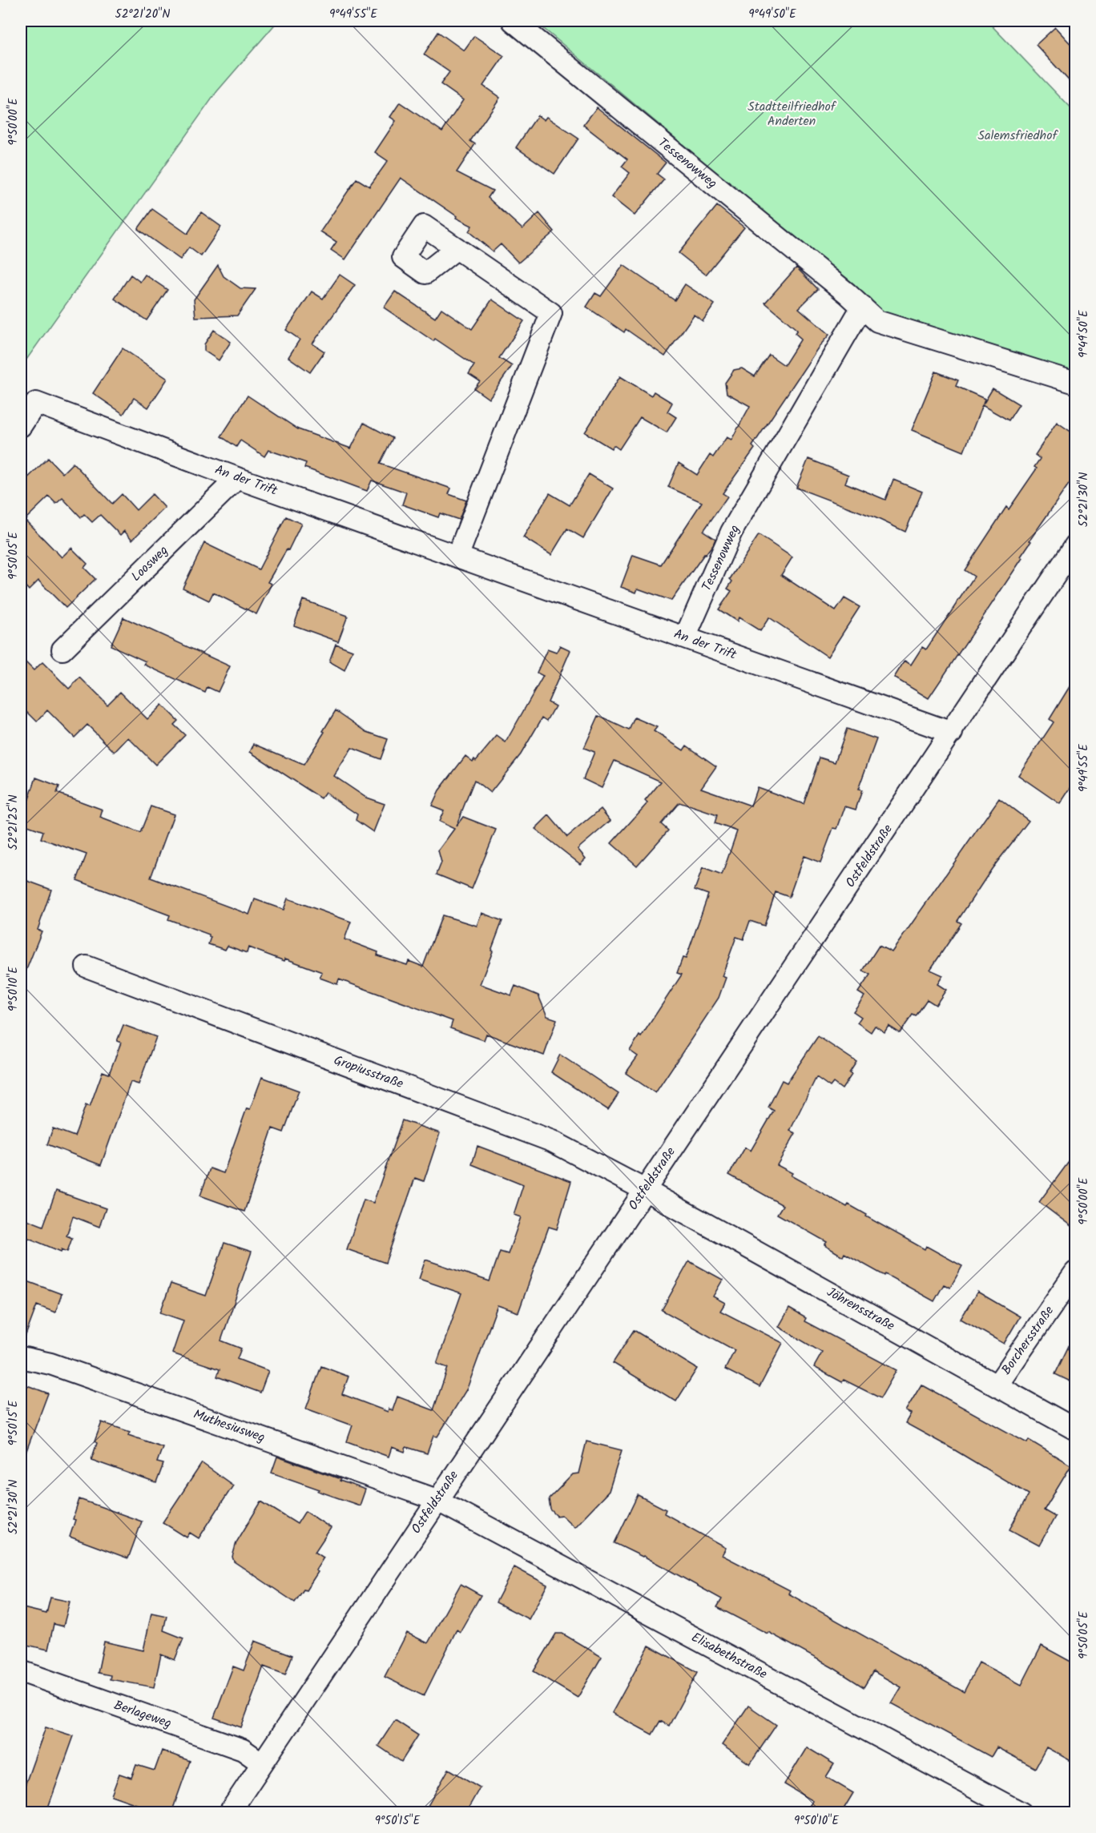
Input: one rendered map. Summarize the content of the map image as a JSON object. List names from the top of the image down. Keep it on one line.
{"streets":{"street":["Tessenowweg","An der Trift","Loosweg","Ostfeldstraße","Gropiusstraße","Jöhrensstraße","Borchersstraße","Muthesiusweg","Elisabethstraße","Berlageweg"]},"crossings":[["Tessenowweg","An der Trift"],["An der Trift","Loosweg"],["An der Trift","Ostfeldstraße"],["Ostfeldstraße","Gropiusstraße"],["Ostfeldstraße","Jöhrensstraße"],["Ostfeldstraße","Muthesiusweg"],["Ostfeldstraße","Elisabethstraße"],["Ostfeldstraße","Berlageweg"],["Gropiusstraße","Jöhrensstraße"],["Jöhrensstraße","Borchersstraße"],["Muthesiusweg","Elisabethstraße"]],"parks":["Stadtteilfriedhof Anderten","Salemsfriedhof"],"coordinates":["52°21'20\"N","9°49'55\"E","9°49'50\"E","9°50'00\"E","52°21'30\"N","9°50'05\"E","52°21'25\"N","9°50'10\"E","9°50'15\"E"]}
